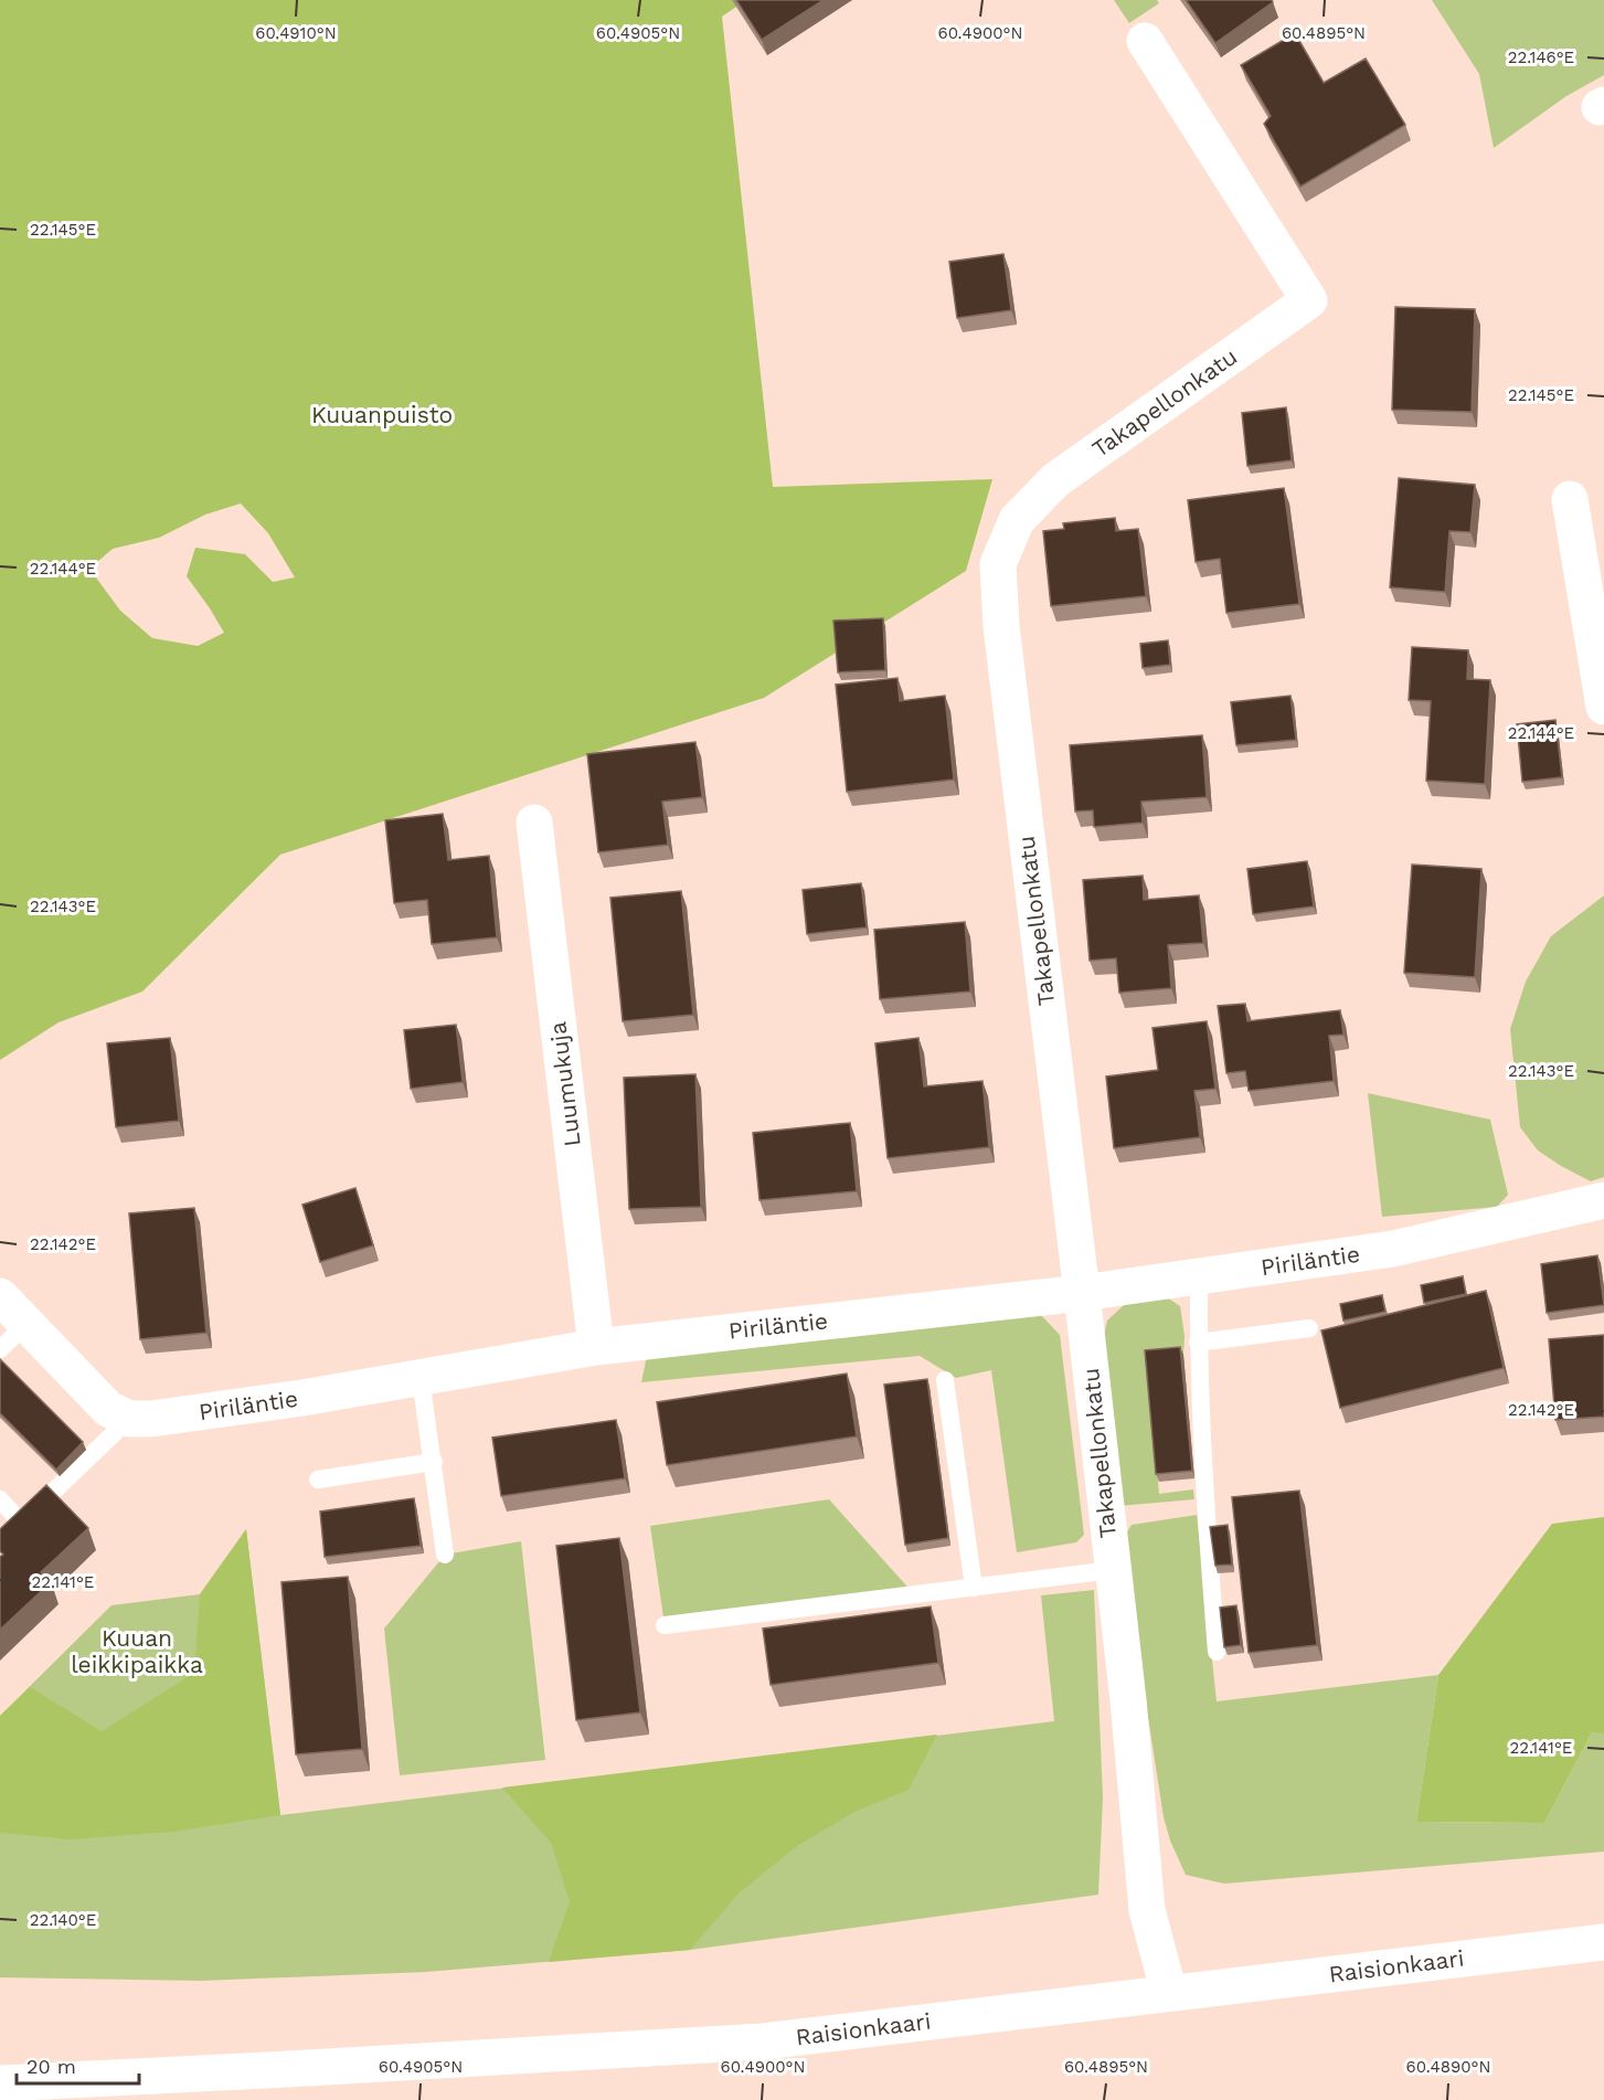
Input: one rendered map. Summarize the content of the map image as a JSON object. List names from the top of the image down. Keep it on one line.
{"streets":{"street":["Takapellonkatu","Luumukuja","Piriläntie","Raisionkaari"]},"crossings":[["Takapellonkatu","Piriläntie"],["Takapellonkatu","Raisionkaari"],["Luumukuja","Piriläntie"]],"parks":["Kuuanpuisto","Kuuan leikkipaikka"],"scale_bar":"20 m","coordinates":["60.4910°N","60.4905°N","60.4900°N","60.4895°N","22.146°E","22.145°E","22.144°E","22.143°E","22.142°E","22.141°E","22.140°E","60.4890°N"]}
